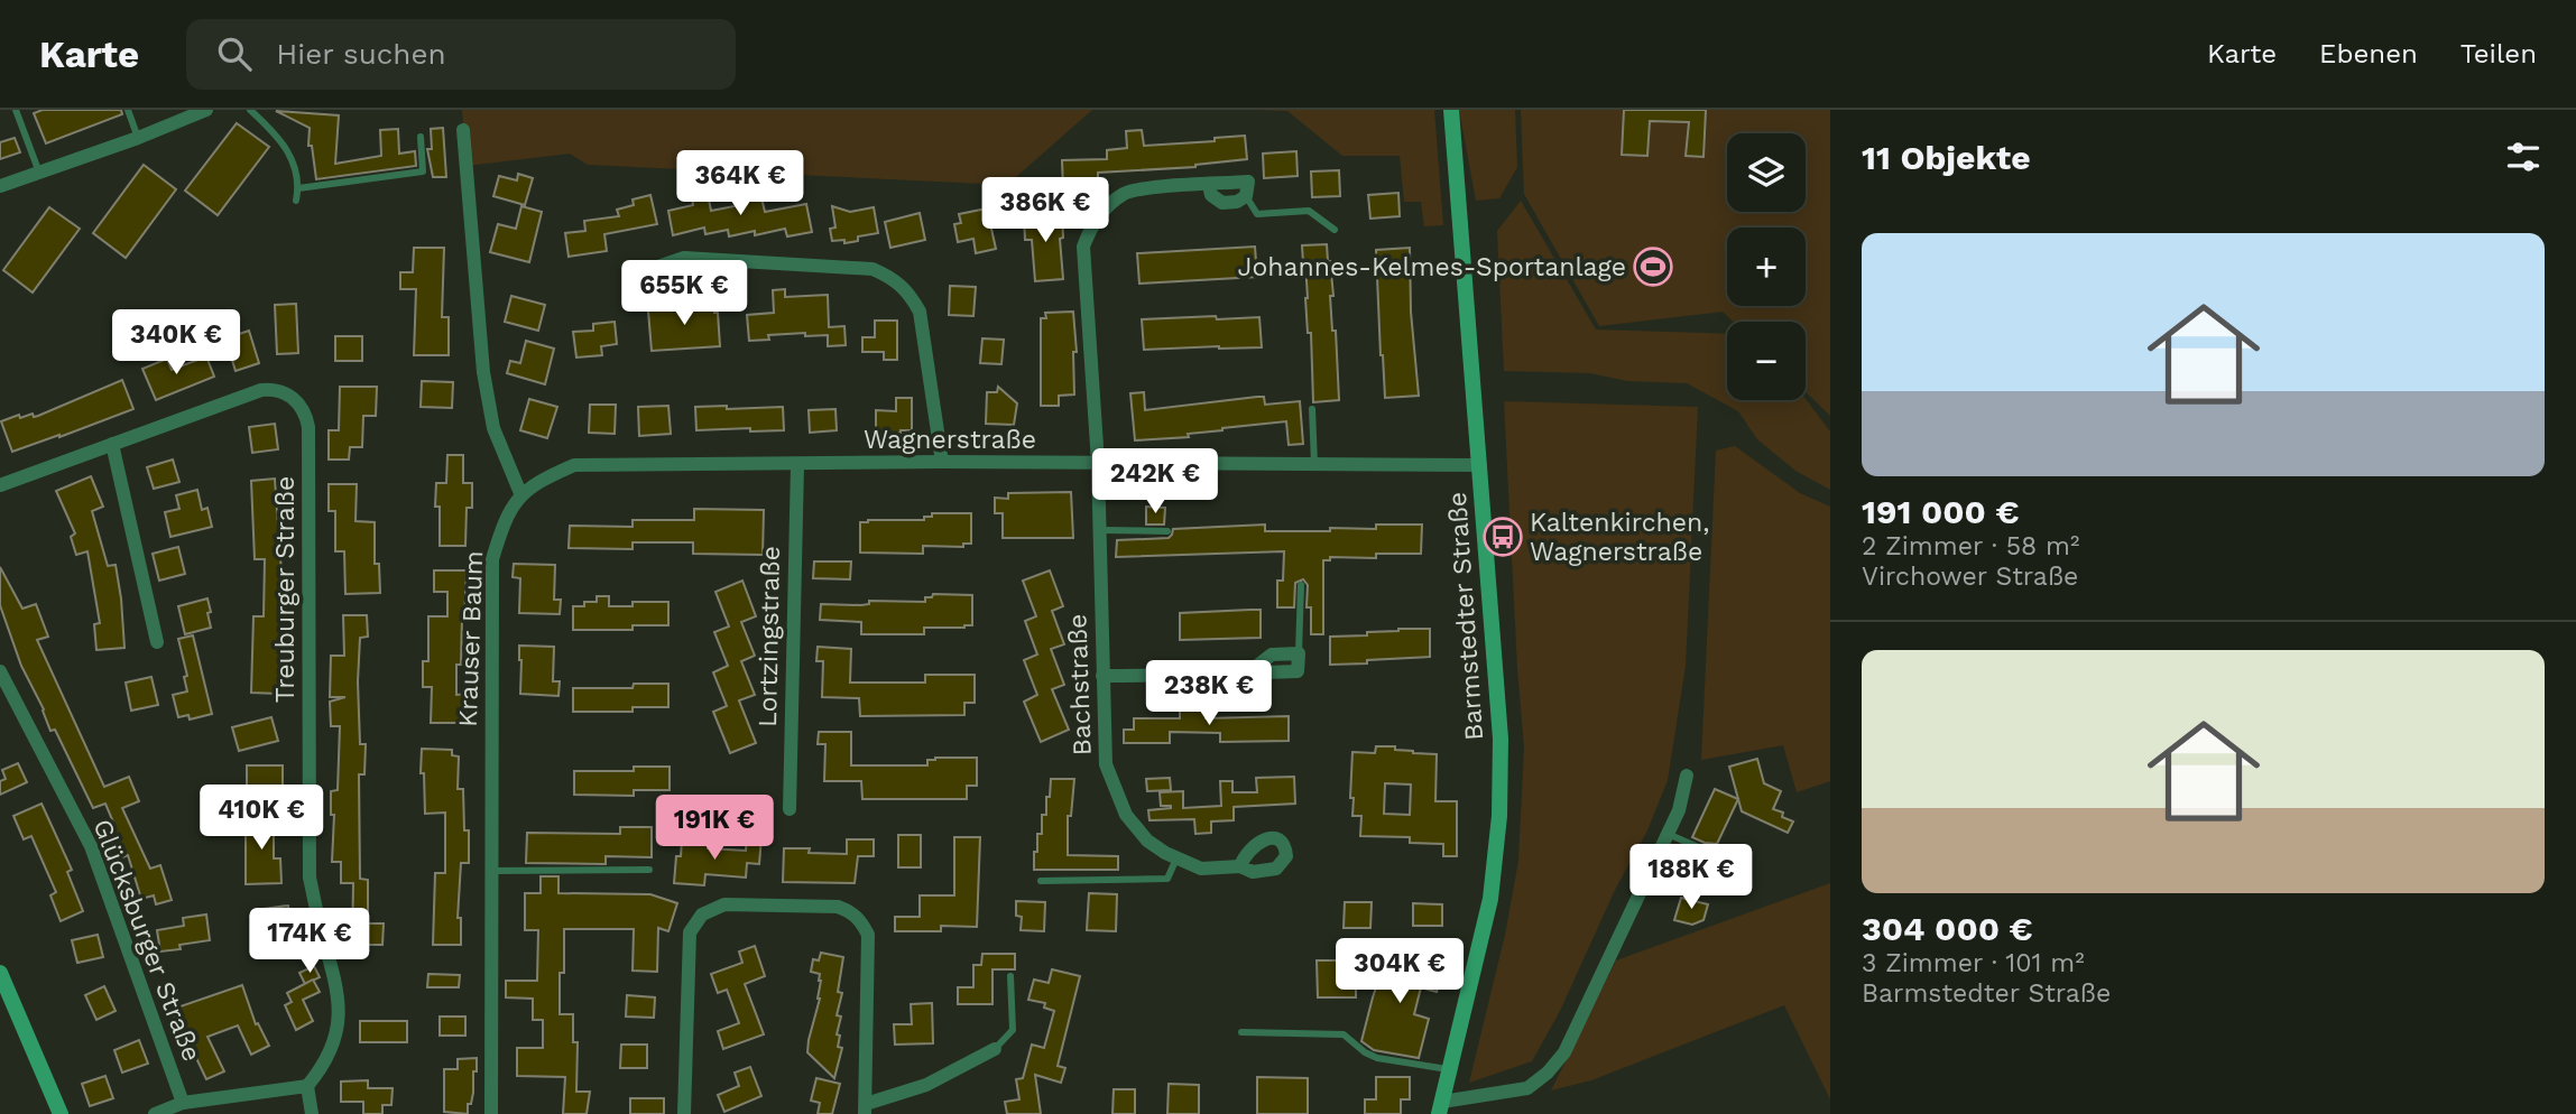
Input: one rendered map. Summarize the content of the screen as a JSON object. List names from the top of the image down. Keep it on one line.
{"streets":{"main road":["Barmstedter Straße"],"street":["Wagnerstraße","Treuburger Straße","Lortzingstraße","Krauser Baum","Bachstraße","Glücksburger Straße"]},"crossings":[["Wagnerstraße","Barmstedter Straße"],["Wagnerstraße","Lortzingstraße"],["Wagnerstraße","Krauser Baum"],["Wagnerstraße","Bachstraße"]],"places":{"sports":["Johannes-Kelmes-Sportanlage"],"bus stop":["Kaltenkirchen, Wagnerstraße"]},"page":{"header":"Karte","search":"Hier suchen","nav":["Karte","Ebenen","Teilen"],"heading":"11 Objekte","map_buttons":["+","−"],"price":["364K €","386K €","655K €","340K €","242K €","238K €","410K €","191K €","188K €","174K €","304K €"],"list":[{"name":"191 000 €","note":"2 Zimmer · 58 m² · Virchower Straße"},{"name":"304 000 €","note":"3 Zimmer · 101 m² · Barmstedter Straße"}]}}
